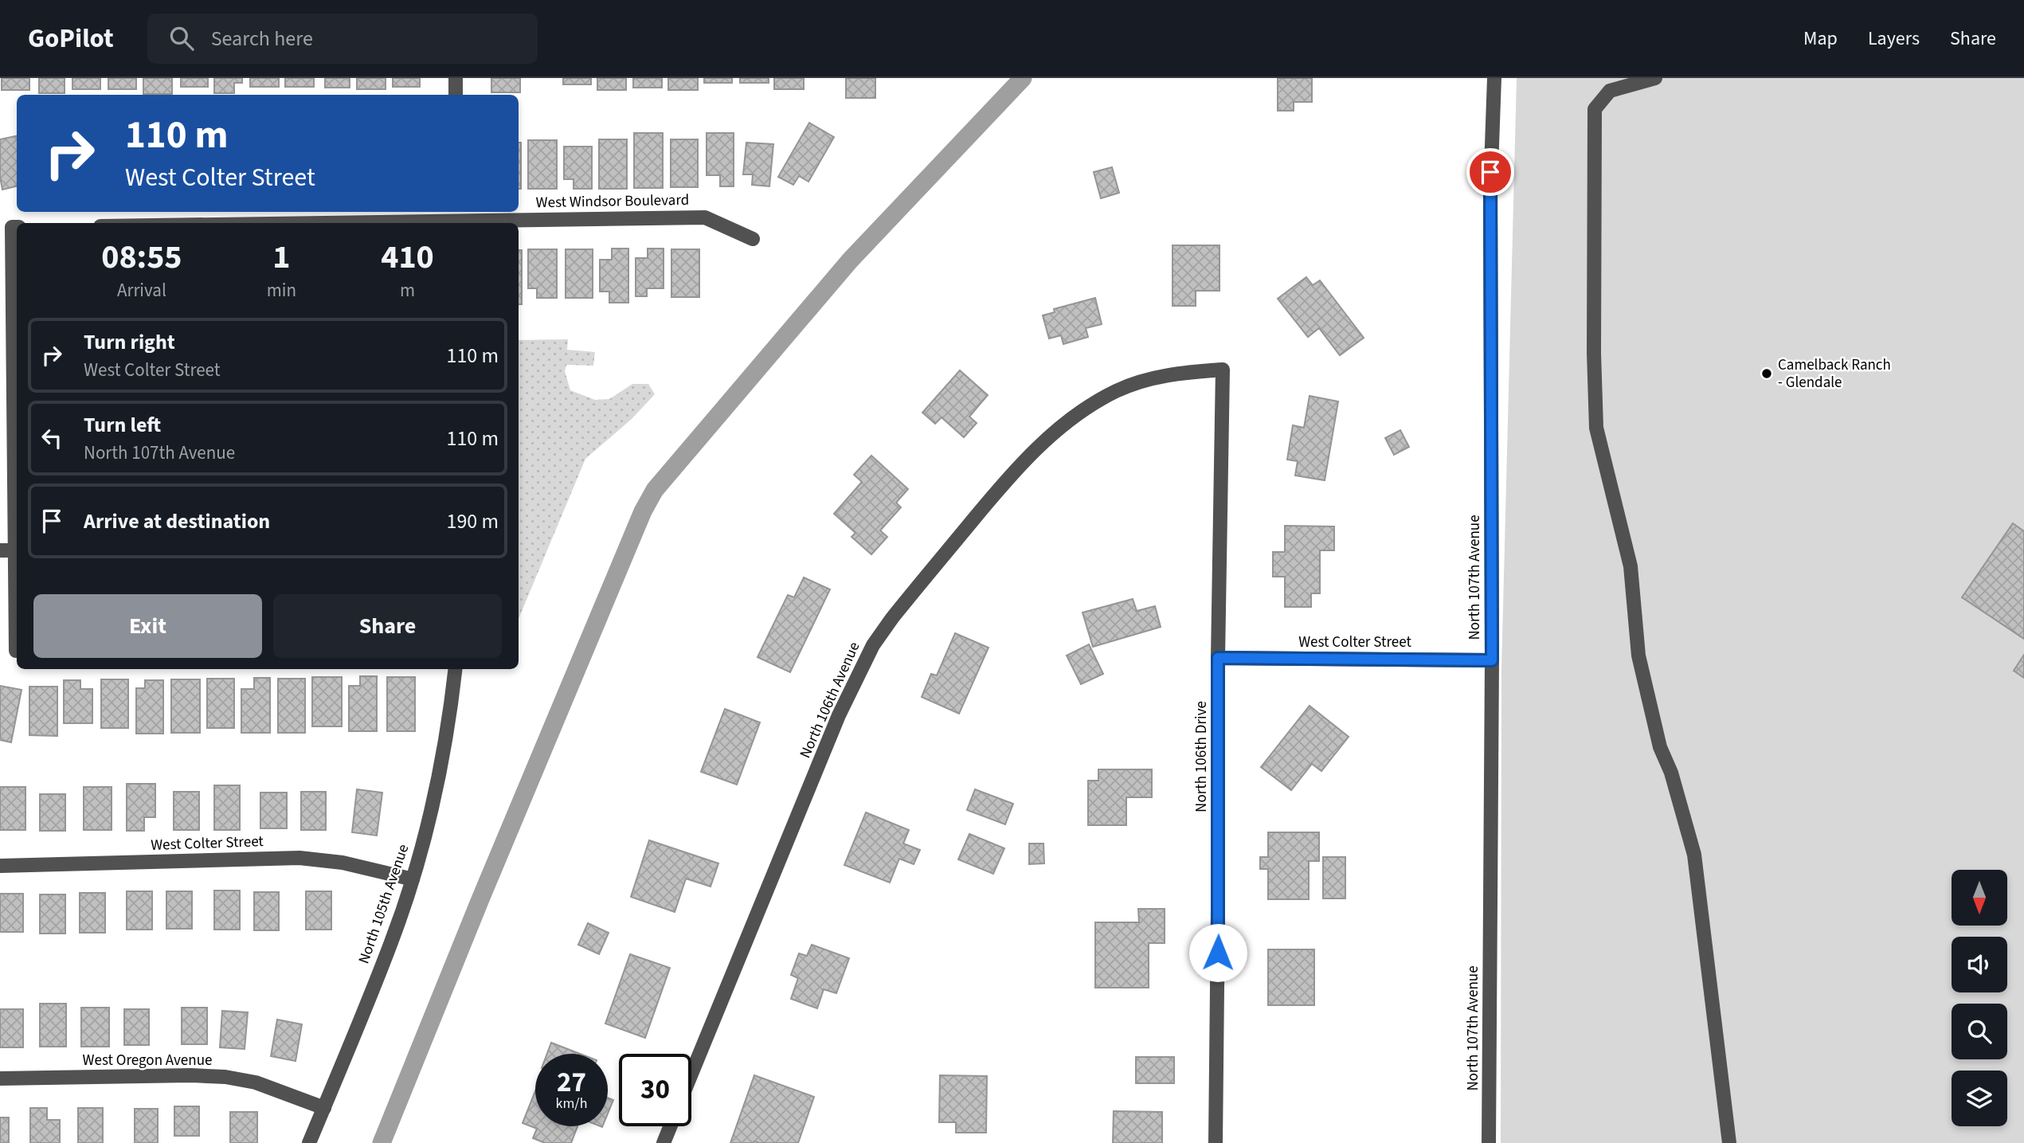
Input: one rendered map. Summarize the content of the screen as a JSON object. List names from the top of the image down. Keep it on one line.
{"streets":{"street":["West Windsor Boulevard","North 107th Avenue","West Colter Street","North 106th Avenue","North 106th Drive","North 105th Avenue","West Oregon Avenue"]},"crossings":[["North 107th Avenue","West Colter Street"],["West Colter Street","North 106th Drive"],["West Colter Street","North 105th Avenue"],["North 106th Avenue","North 106th Drive"],["North 105th Avenue","West Oregon Avenue"]],"places":["Camelback Ranch - Glendale"],"north":"bottom","page":{"header":"GoPilot","search":"Search here","nav":["Map","Layers","Share"],"turn":["110 m","West Colter Street"],"eta":["08:55","Arrival","1","min","410","m"],"list":[{"name":"Turn right","note":"West Colter Street","value":"110 m"},{"name":"Turn left","note":"North 107th Avenue","value":"110 m"},{"name":"Arrive at destination","value":"190 m"}],"buttons":["Exit","Share"],"speed":"27 km/h","limit":"30"}}
